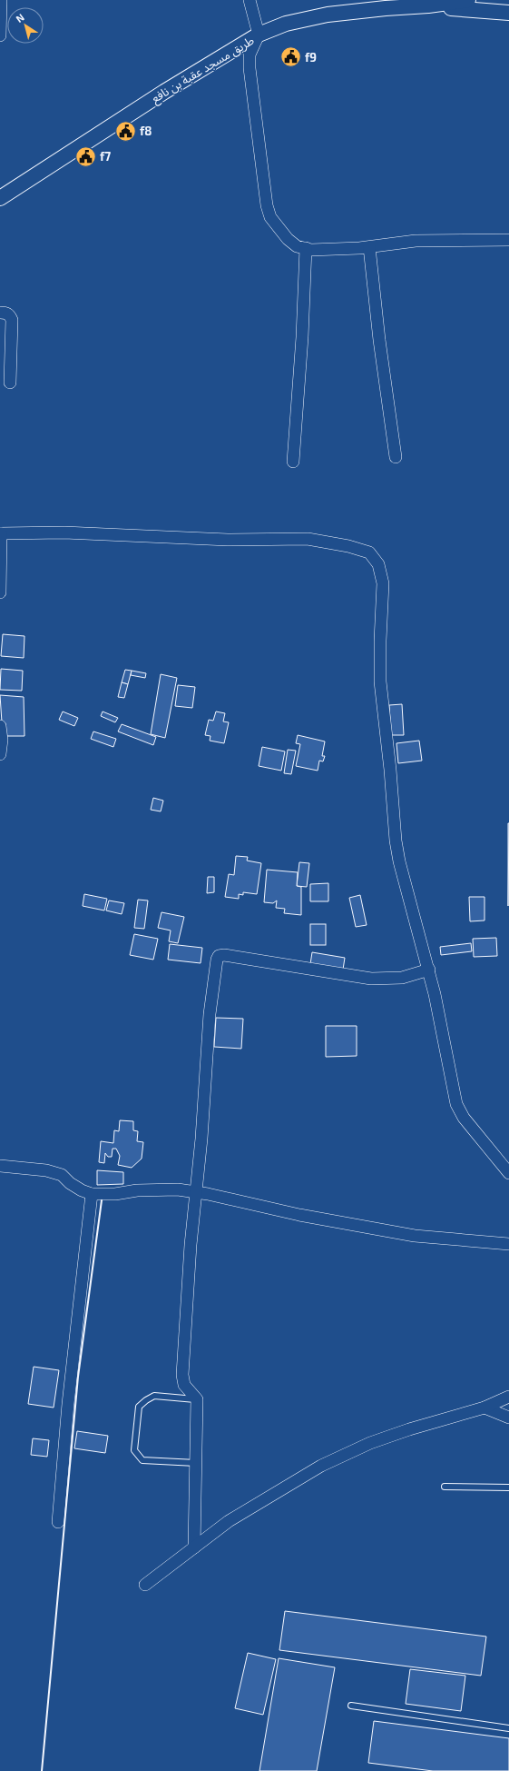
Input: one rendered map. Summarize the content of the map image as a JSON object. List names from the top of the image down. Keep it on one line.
{"streets":{"street":["طريق مسجد عقبة بن نافع"]},"places":{"public building":["f9","f8","f7"]},"north":"top left"}
